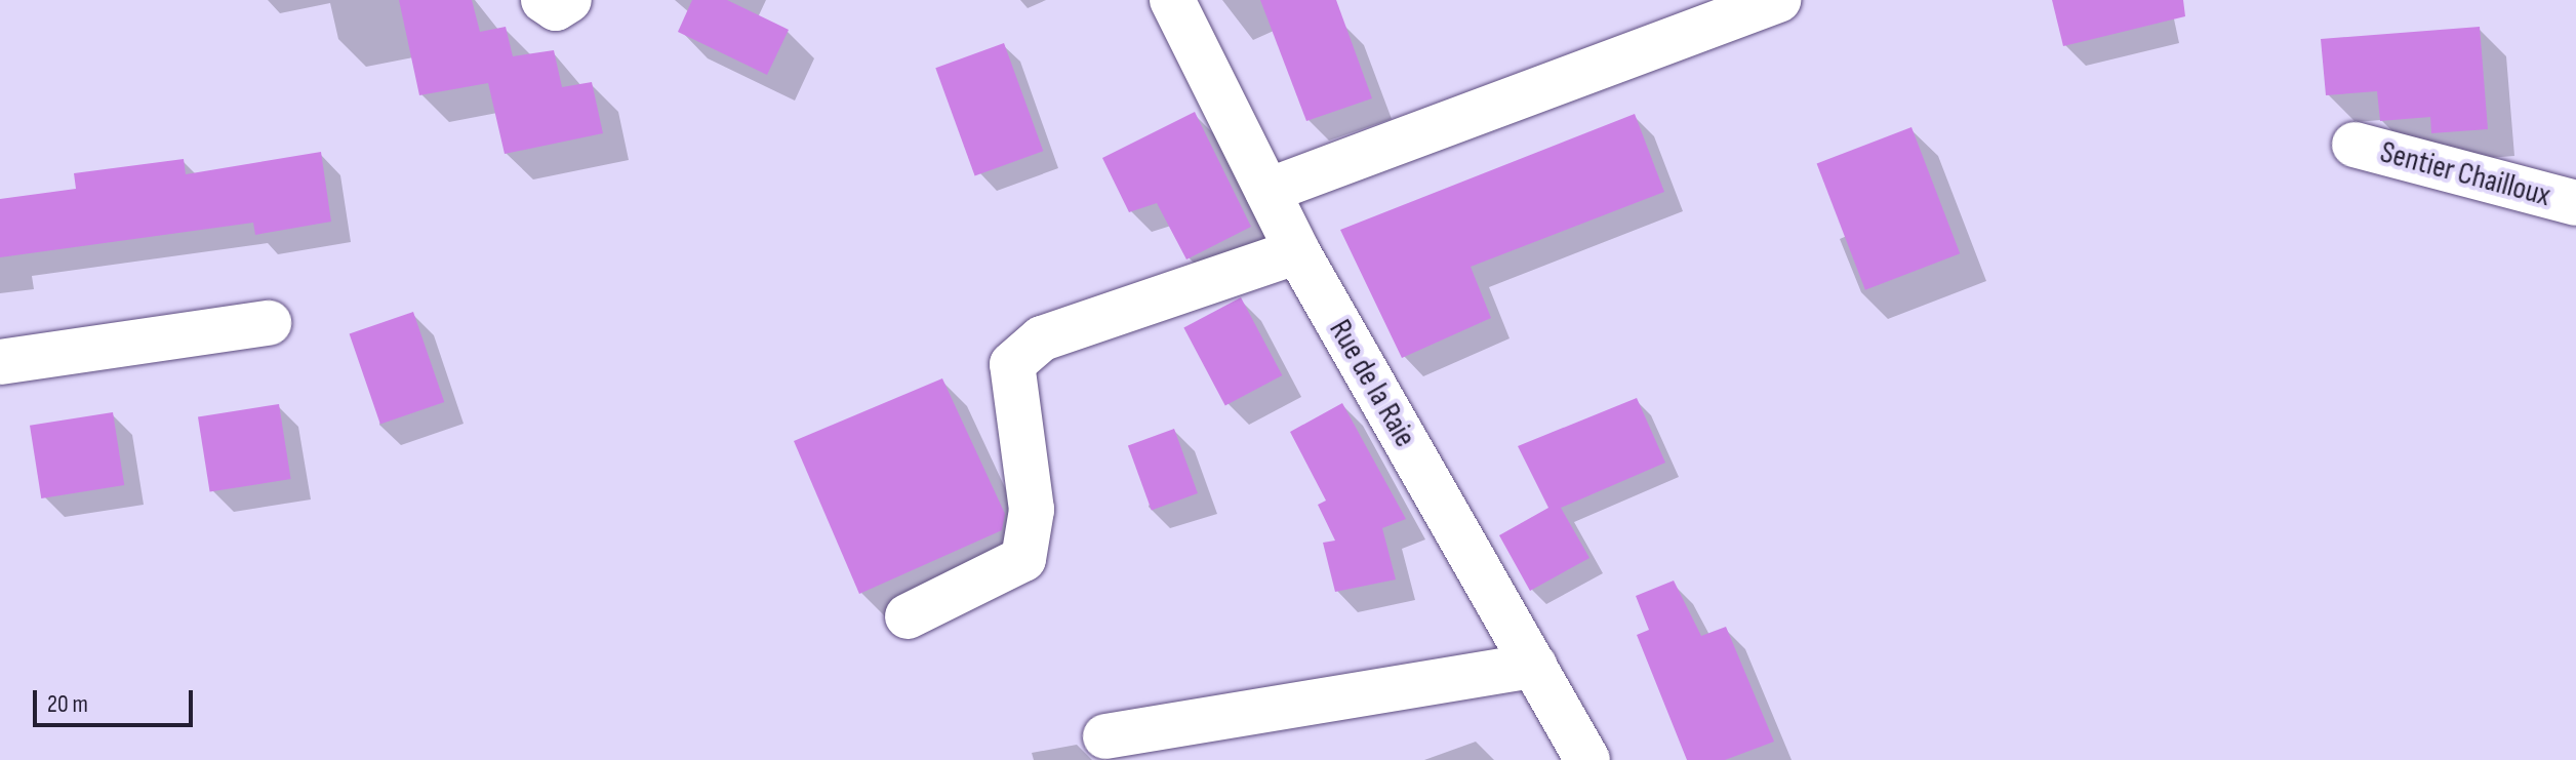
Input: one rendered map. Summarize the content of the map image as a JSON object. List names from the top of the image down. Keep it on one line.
{"streets":{"street":["Sentier Chailloux","Rue de la Raie"]},"scale_bar":"20 m"}
